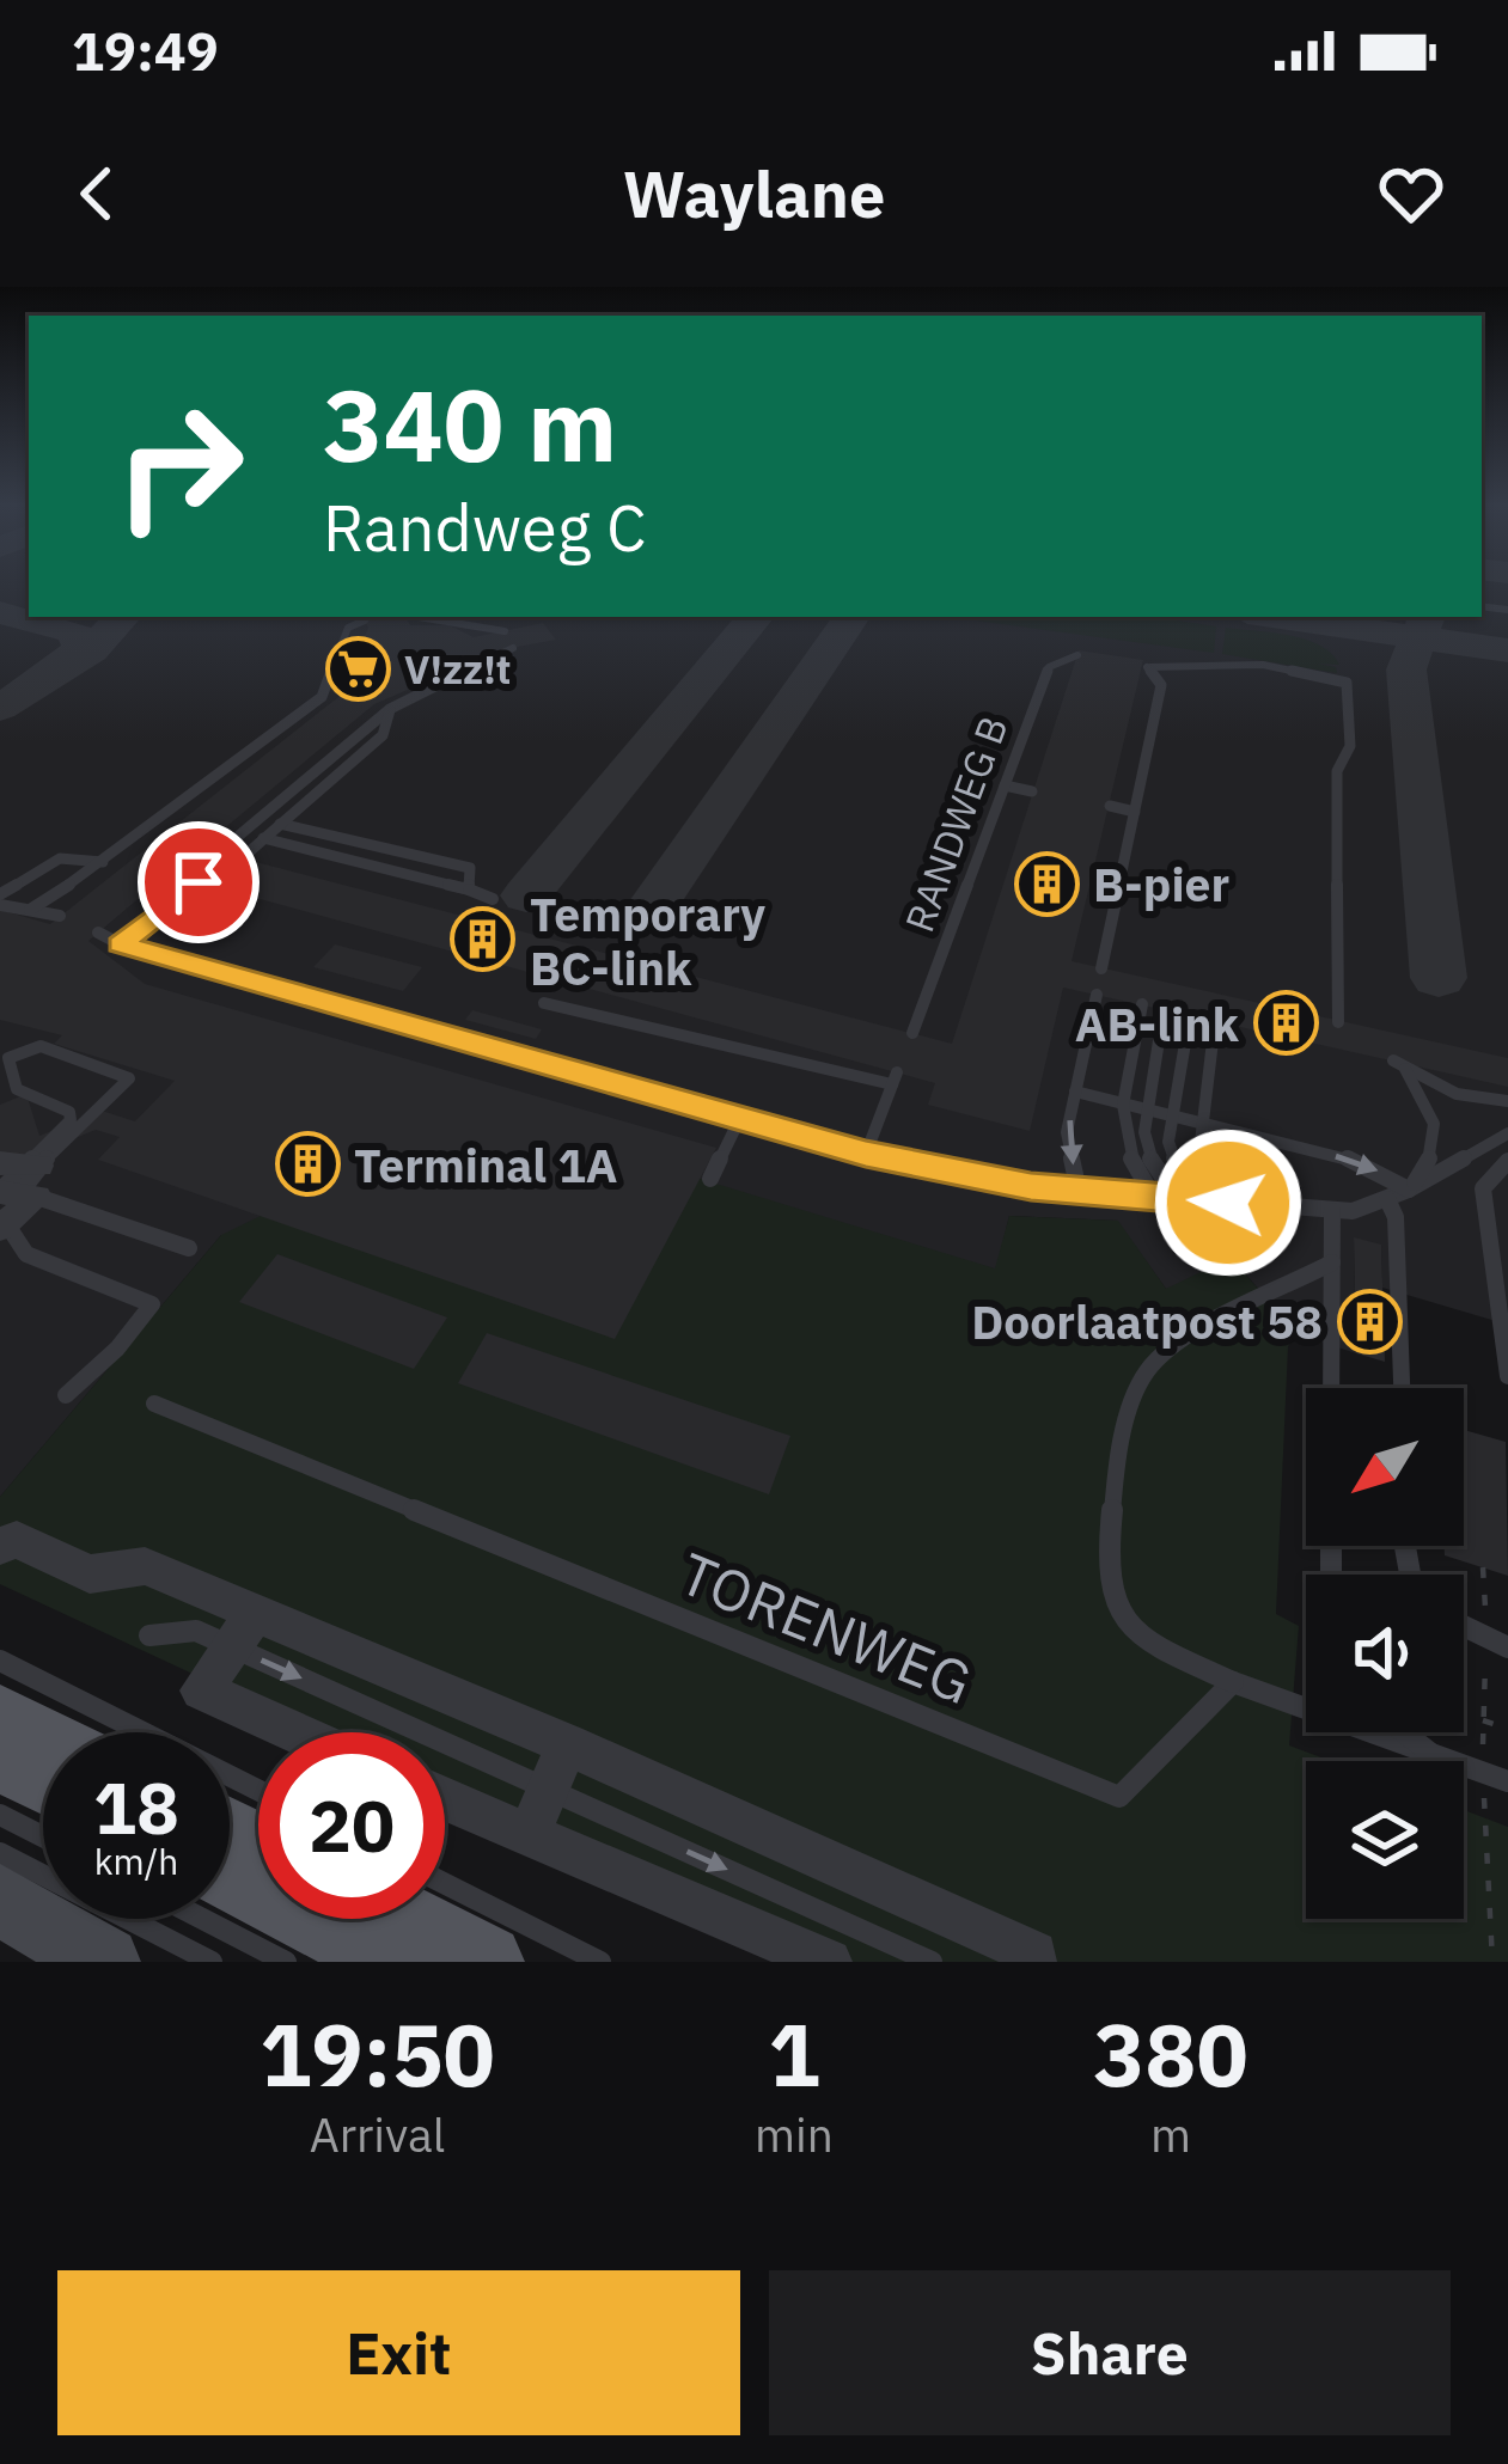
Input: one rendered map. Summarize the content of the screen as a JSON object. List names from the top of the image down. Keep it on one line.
{"streets":{"lane":["RANDWEG B","TORENWEG"]},"places":{"supermarket":["V!zz!t"],"building":["B-pier","Temporary BC-link","AB-link","Terminal 1A","Doorlaatpost 58"]},"north":"bottom left","page":{"status":"19:49","header":"Waylane","turn":["340 m","Randweg C"],"speed":"18 km/h","limit":"20","eta":["19:50","Arrival","1","min","380","m"],"buttons":["Exit","Share"]}}
